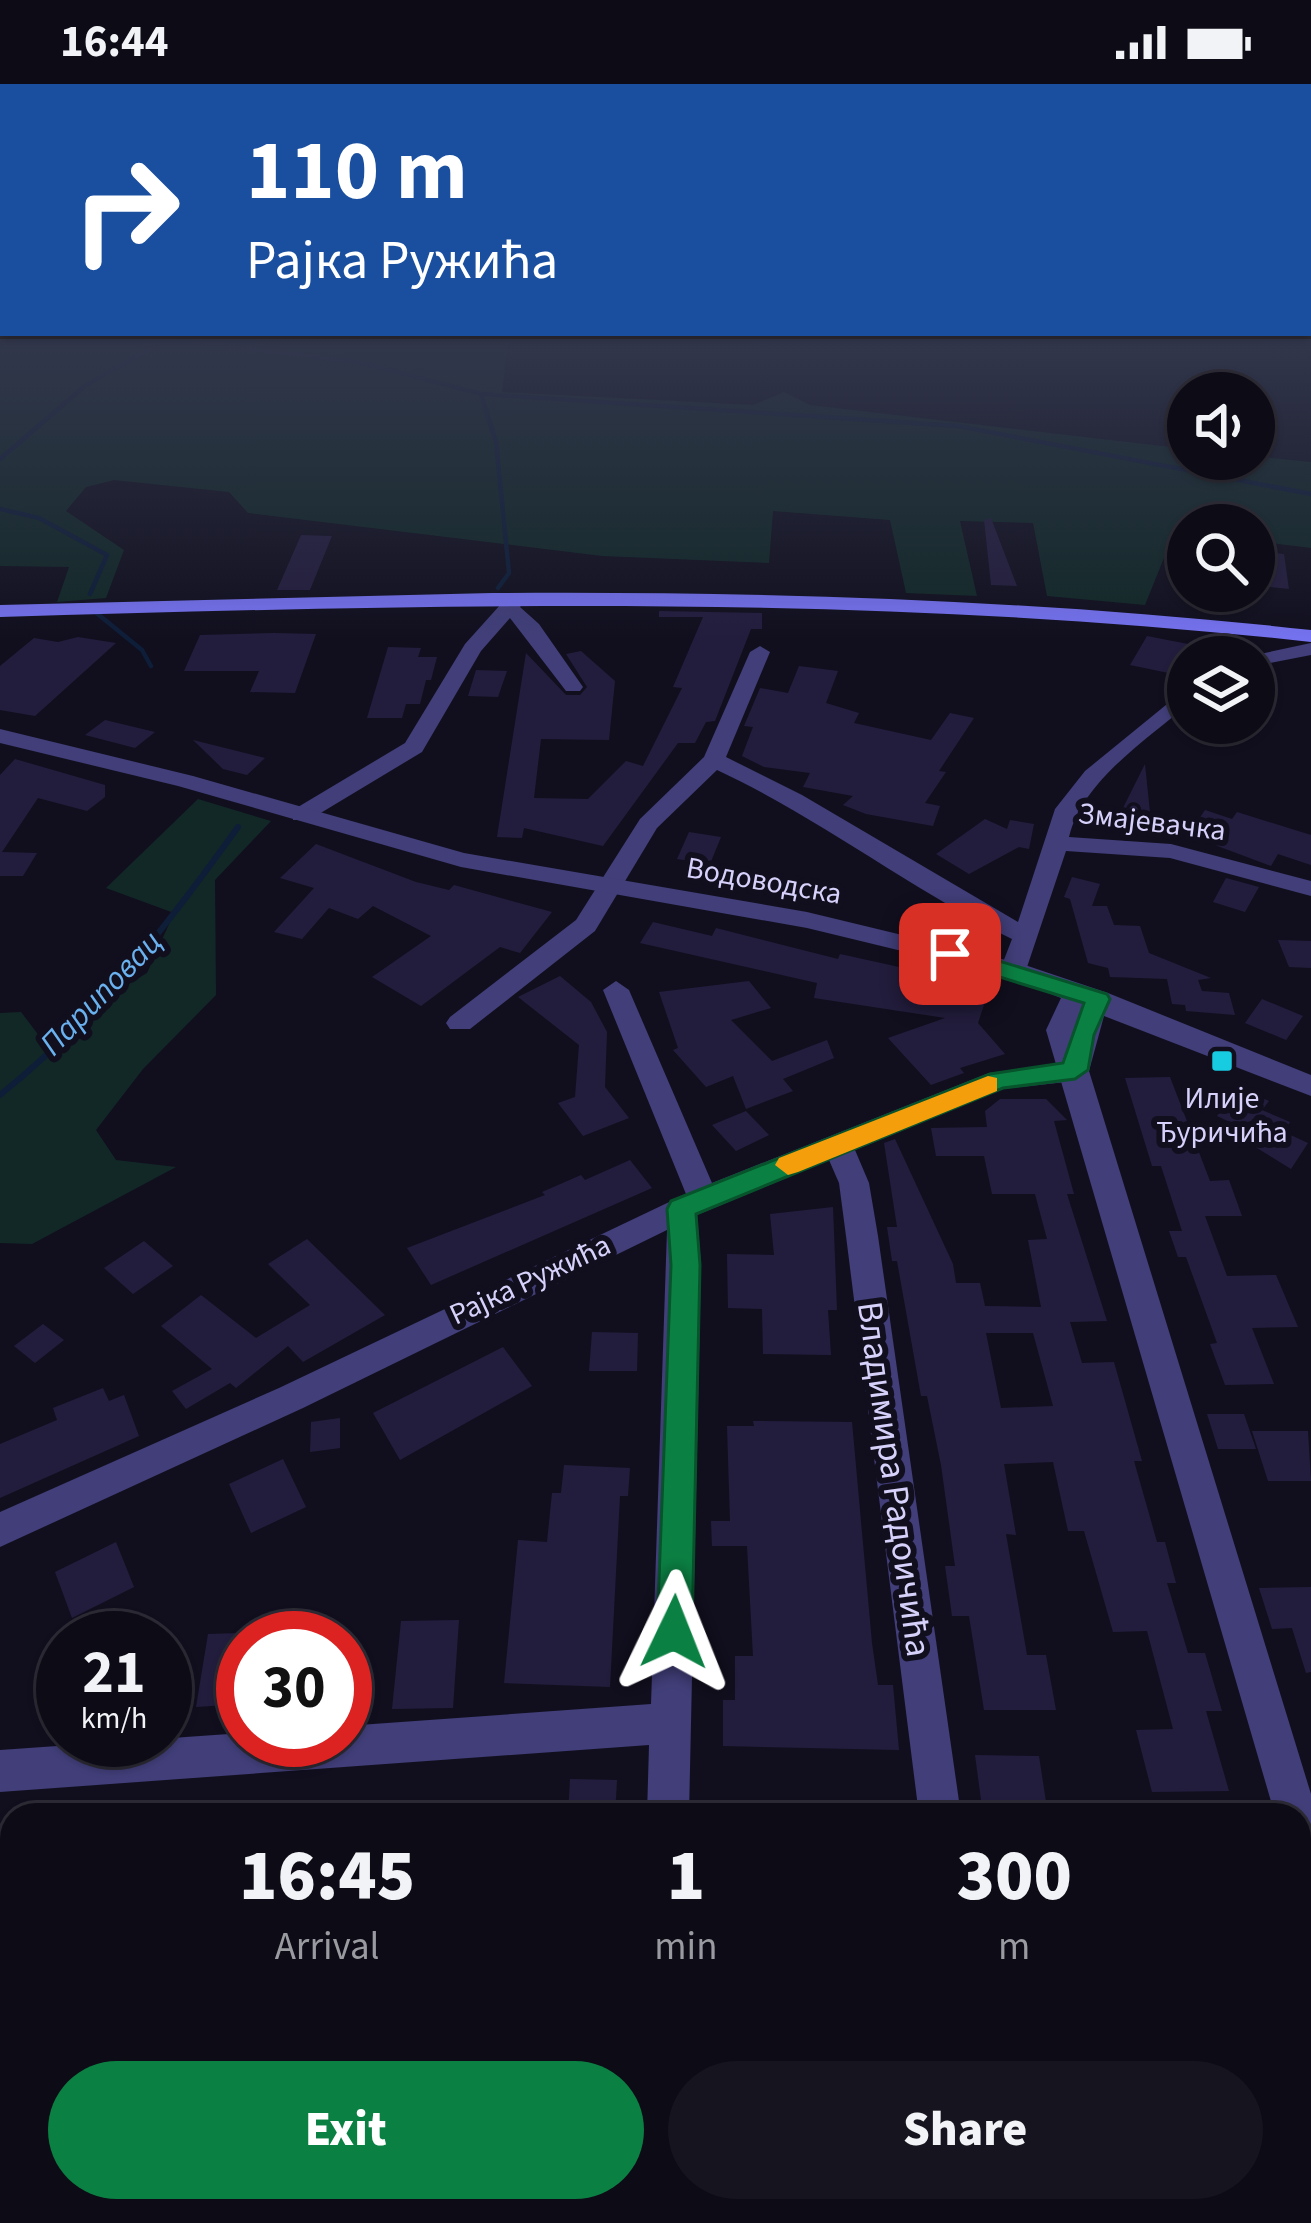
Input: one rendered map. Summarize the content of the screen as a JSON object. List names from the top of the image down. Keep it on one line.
{"streets":{"street":["Змајевачка","Водоводска","Рајка Ружића","Владимира Радоичића"]},"crossings":[["Водоводска","Рајка Ружића"],["Рајка Ружића","Владимира Радоичића"]],"water":["Париповац"],"places":{"transit":["Илије Ђуричића"]},"page":{"status":"16:44","turn":["110 m","Рајка Ружића"],"speed":"21 km/h","limit":"30","eta":["16:45","Arrival","1","min","300","m"],"buttons":["Exit","Share"]}}
